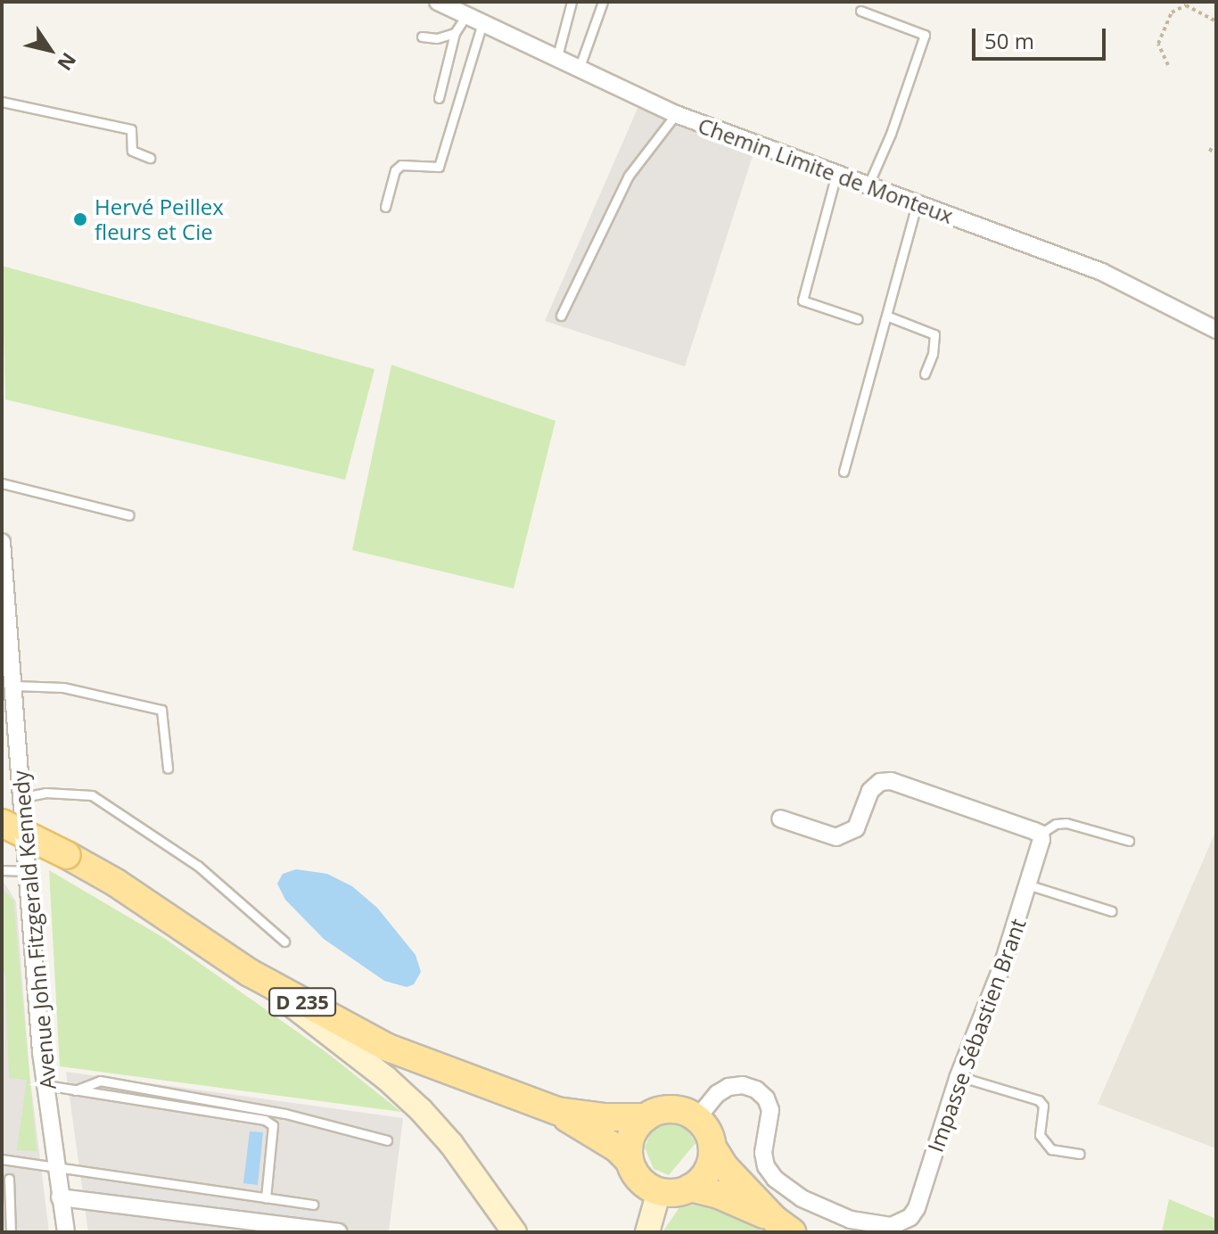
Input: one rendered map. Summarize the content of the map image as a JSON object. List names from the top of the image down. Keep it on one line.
{"streets":{"main road":["D 235"],"street":["Chemin Limite de Monteux","Avenue John Fitzgerald Kennedy","Impasse Sébastien Brant"]},"crossings":[["D 235","Impasse Sébastien Brant"]],"places":["Hervé Peillex fleurs et Cie"],"scale_bar":"50 m","north":"bottom right"}
